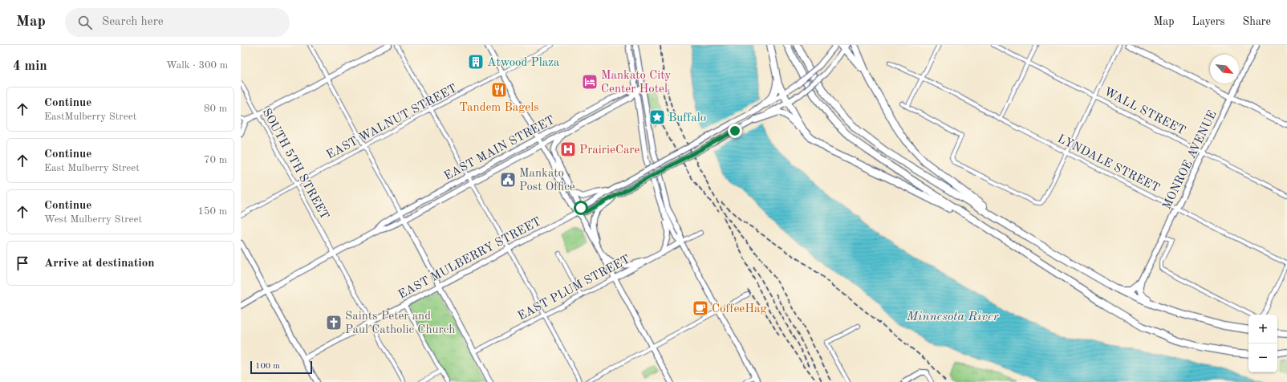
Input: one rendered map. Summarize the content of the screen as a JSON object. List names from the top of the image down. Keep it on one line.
{"streets":{"street":["WALL STREET","EAST WALNUT STREET","EAST MAIN STREET","MONROE AVENUE","LYNDALE STREET","SOUTH 5TH STREET","EAST MULBERRY STREET","EAST PLUM STREET"]},"crossings":[["WALL STREET","MONROE AVENUE"],["EAST WALNUT STREET","SOUTH 5TH STREET"],["EAST MAIN STREET","SOUTH 5TH STREET"],["MONROE AVENUE","LYNDALE STREET"],["SOUTH 5TH STREET","EAST MULBERRY STREET"]],"water":["Minnesota River"],"places":{"building":["Atwood Plaza"],"hotel":["Mankato City Center Hotel"],"restaurant":["Tandem Bagels"],"place":["Buffalo"],"hospital":["PrairieCare"],"public building":["Mankato Post Office"],"cafe":["CoffeeHag"],"church":["Saints Peter and Paul Catholic Church"]},"scale_bar":"100 m","north":"bottom right","page":{"header":"Map","search":"Search here","nav":["Map","Layers","Share"],"heading":["4 min","Walk · 300 m"],"list":[["Continue","EastMulberry Street","80 m"],["Continue","East Mulberry Street","70 m"],["Continue","West Mulberry Street","150 m"],"Arrive at destination"],"map_buttons":["+","−"],"scale":"100 m"}}
